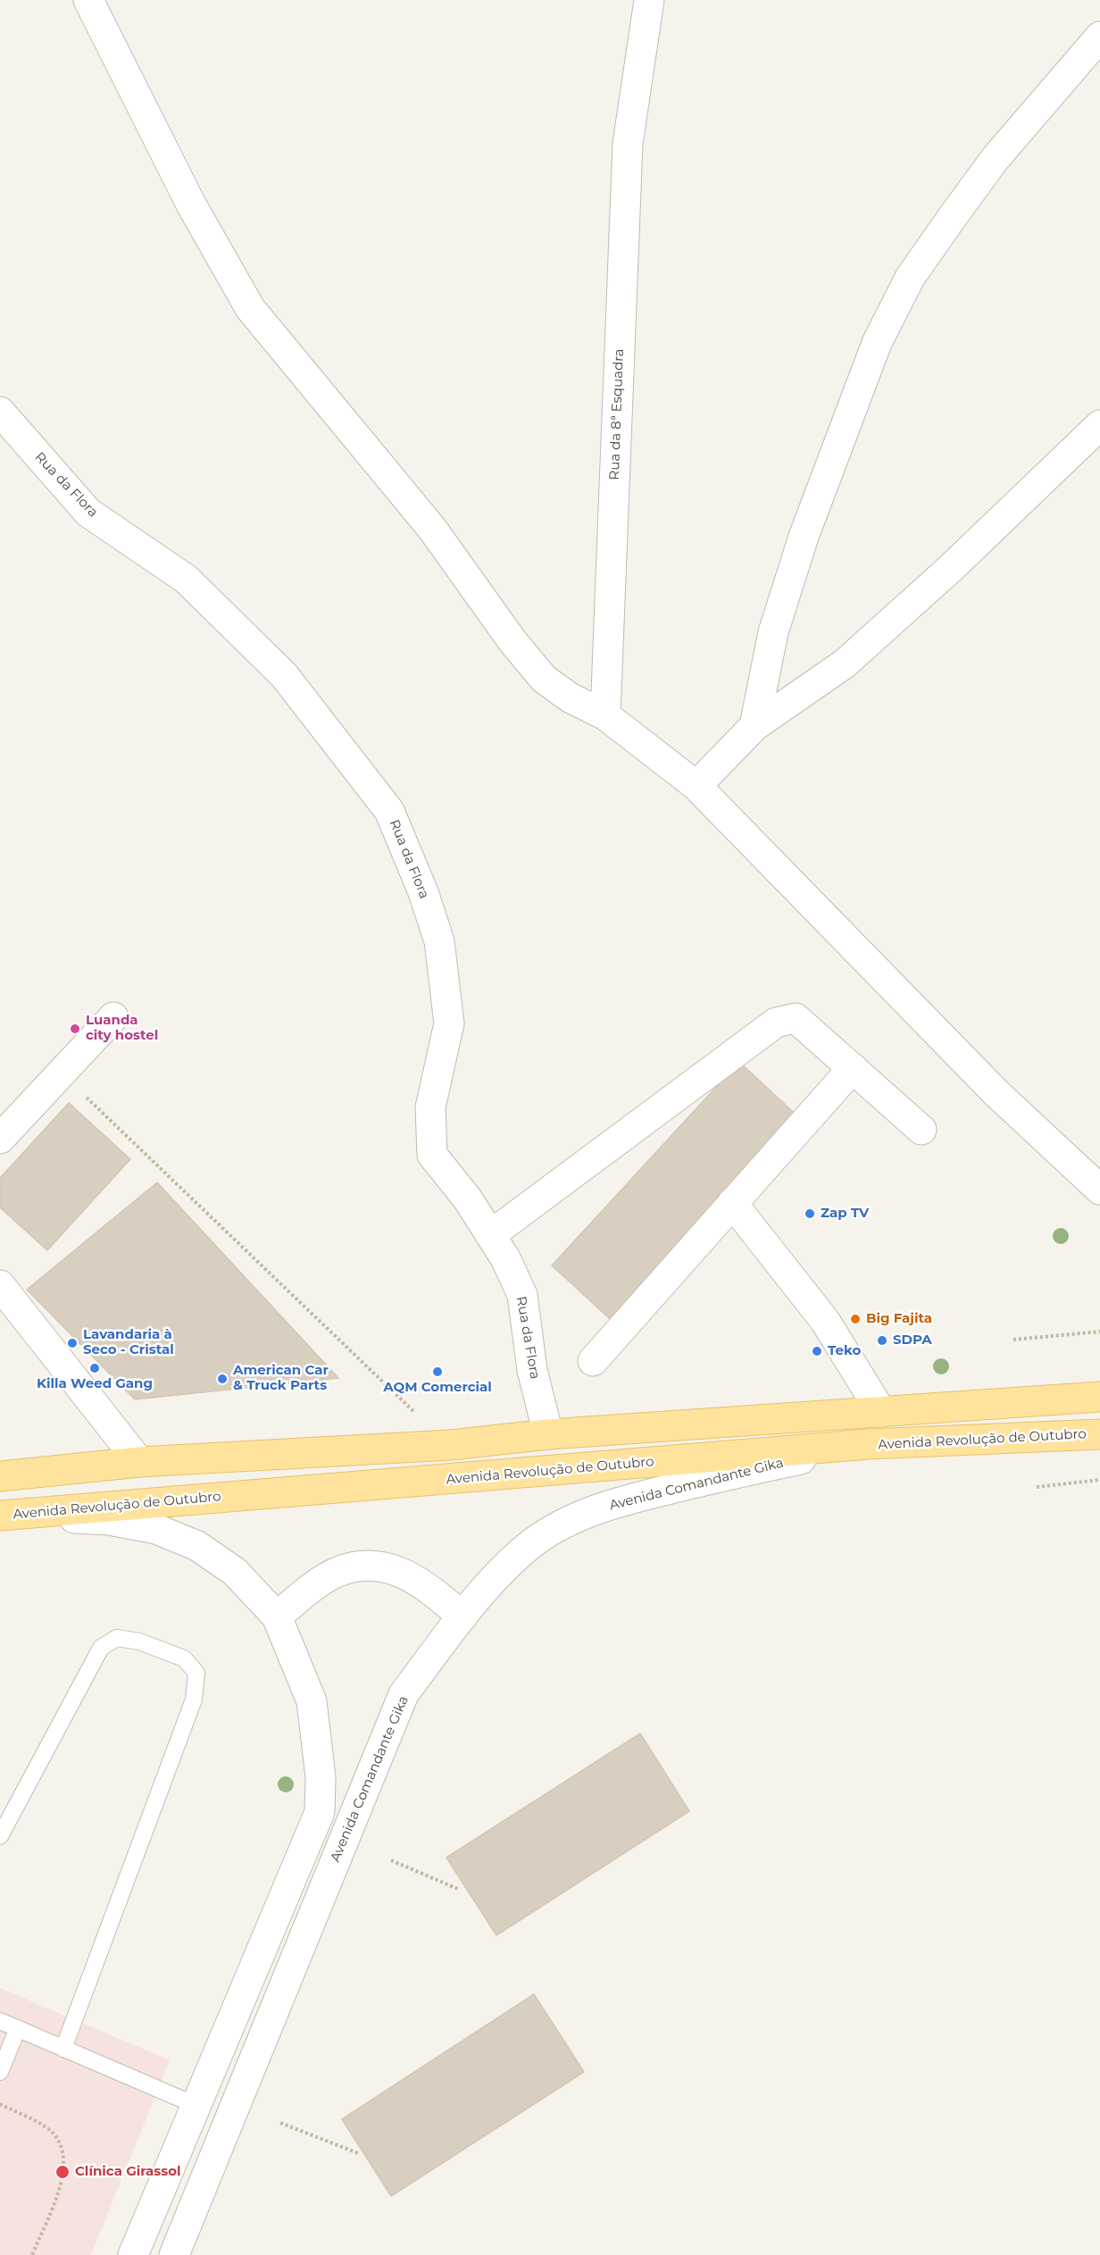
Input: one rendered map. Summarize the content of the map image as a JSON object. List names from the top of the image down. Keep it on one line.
{"streets":{"main road":["Avenida Revolução de Outubro"],"street":["Rua da 8ª Esquadra","Rua da Flora","Avenida Comandante Gika"]},"crossings":[["Avenida Revolução de Outubro","Avenida Comandante Gika"]],"places":["Luanda city hostel","Zap TV","Big Fajita","SDPA","Lavandaria à Seco - Cristal","Teko","Killa Weed Gang","AQM Comercial","American Car & Truck Parts","Clínica Girassol"]}
